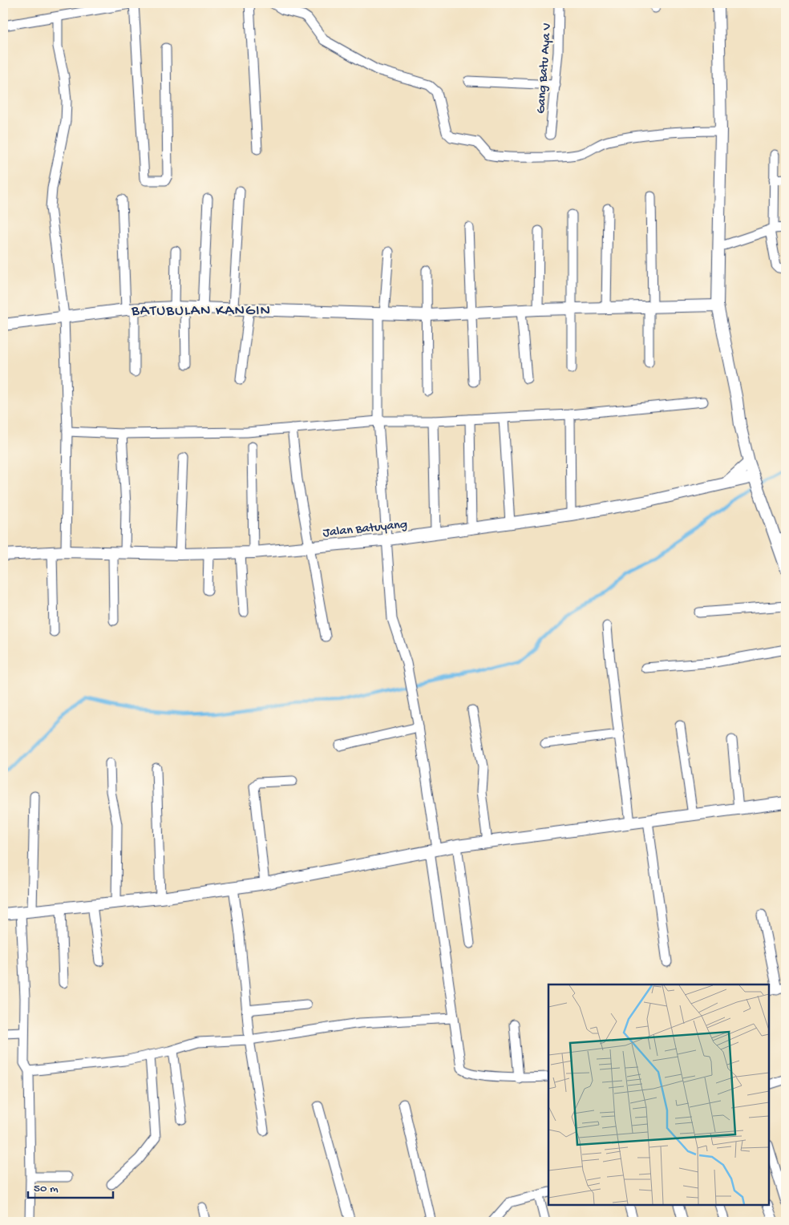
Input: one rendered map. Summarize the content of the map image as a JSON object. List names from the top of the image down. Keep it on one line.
{"streets":{"street":["Gang Batu Aya V","Jalan Batuyang"]},"districts":["BATUBULAN KANGIN"],"scale_bar":"50 m"}
